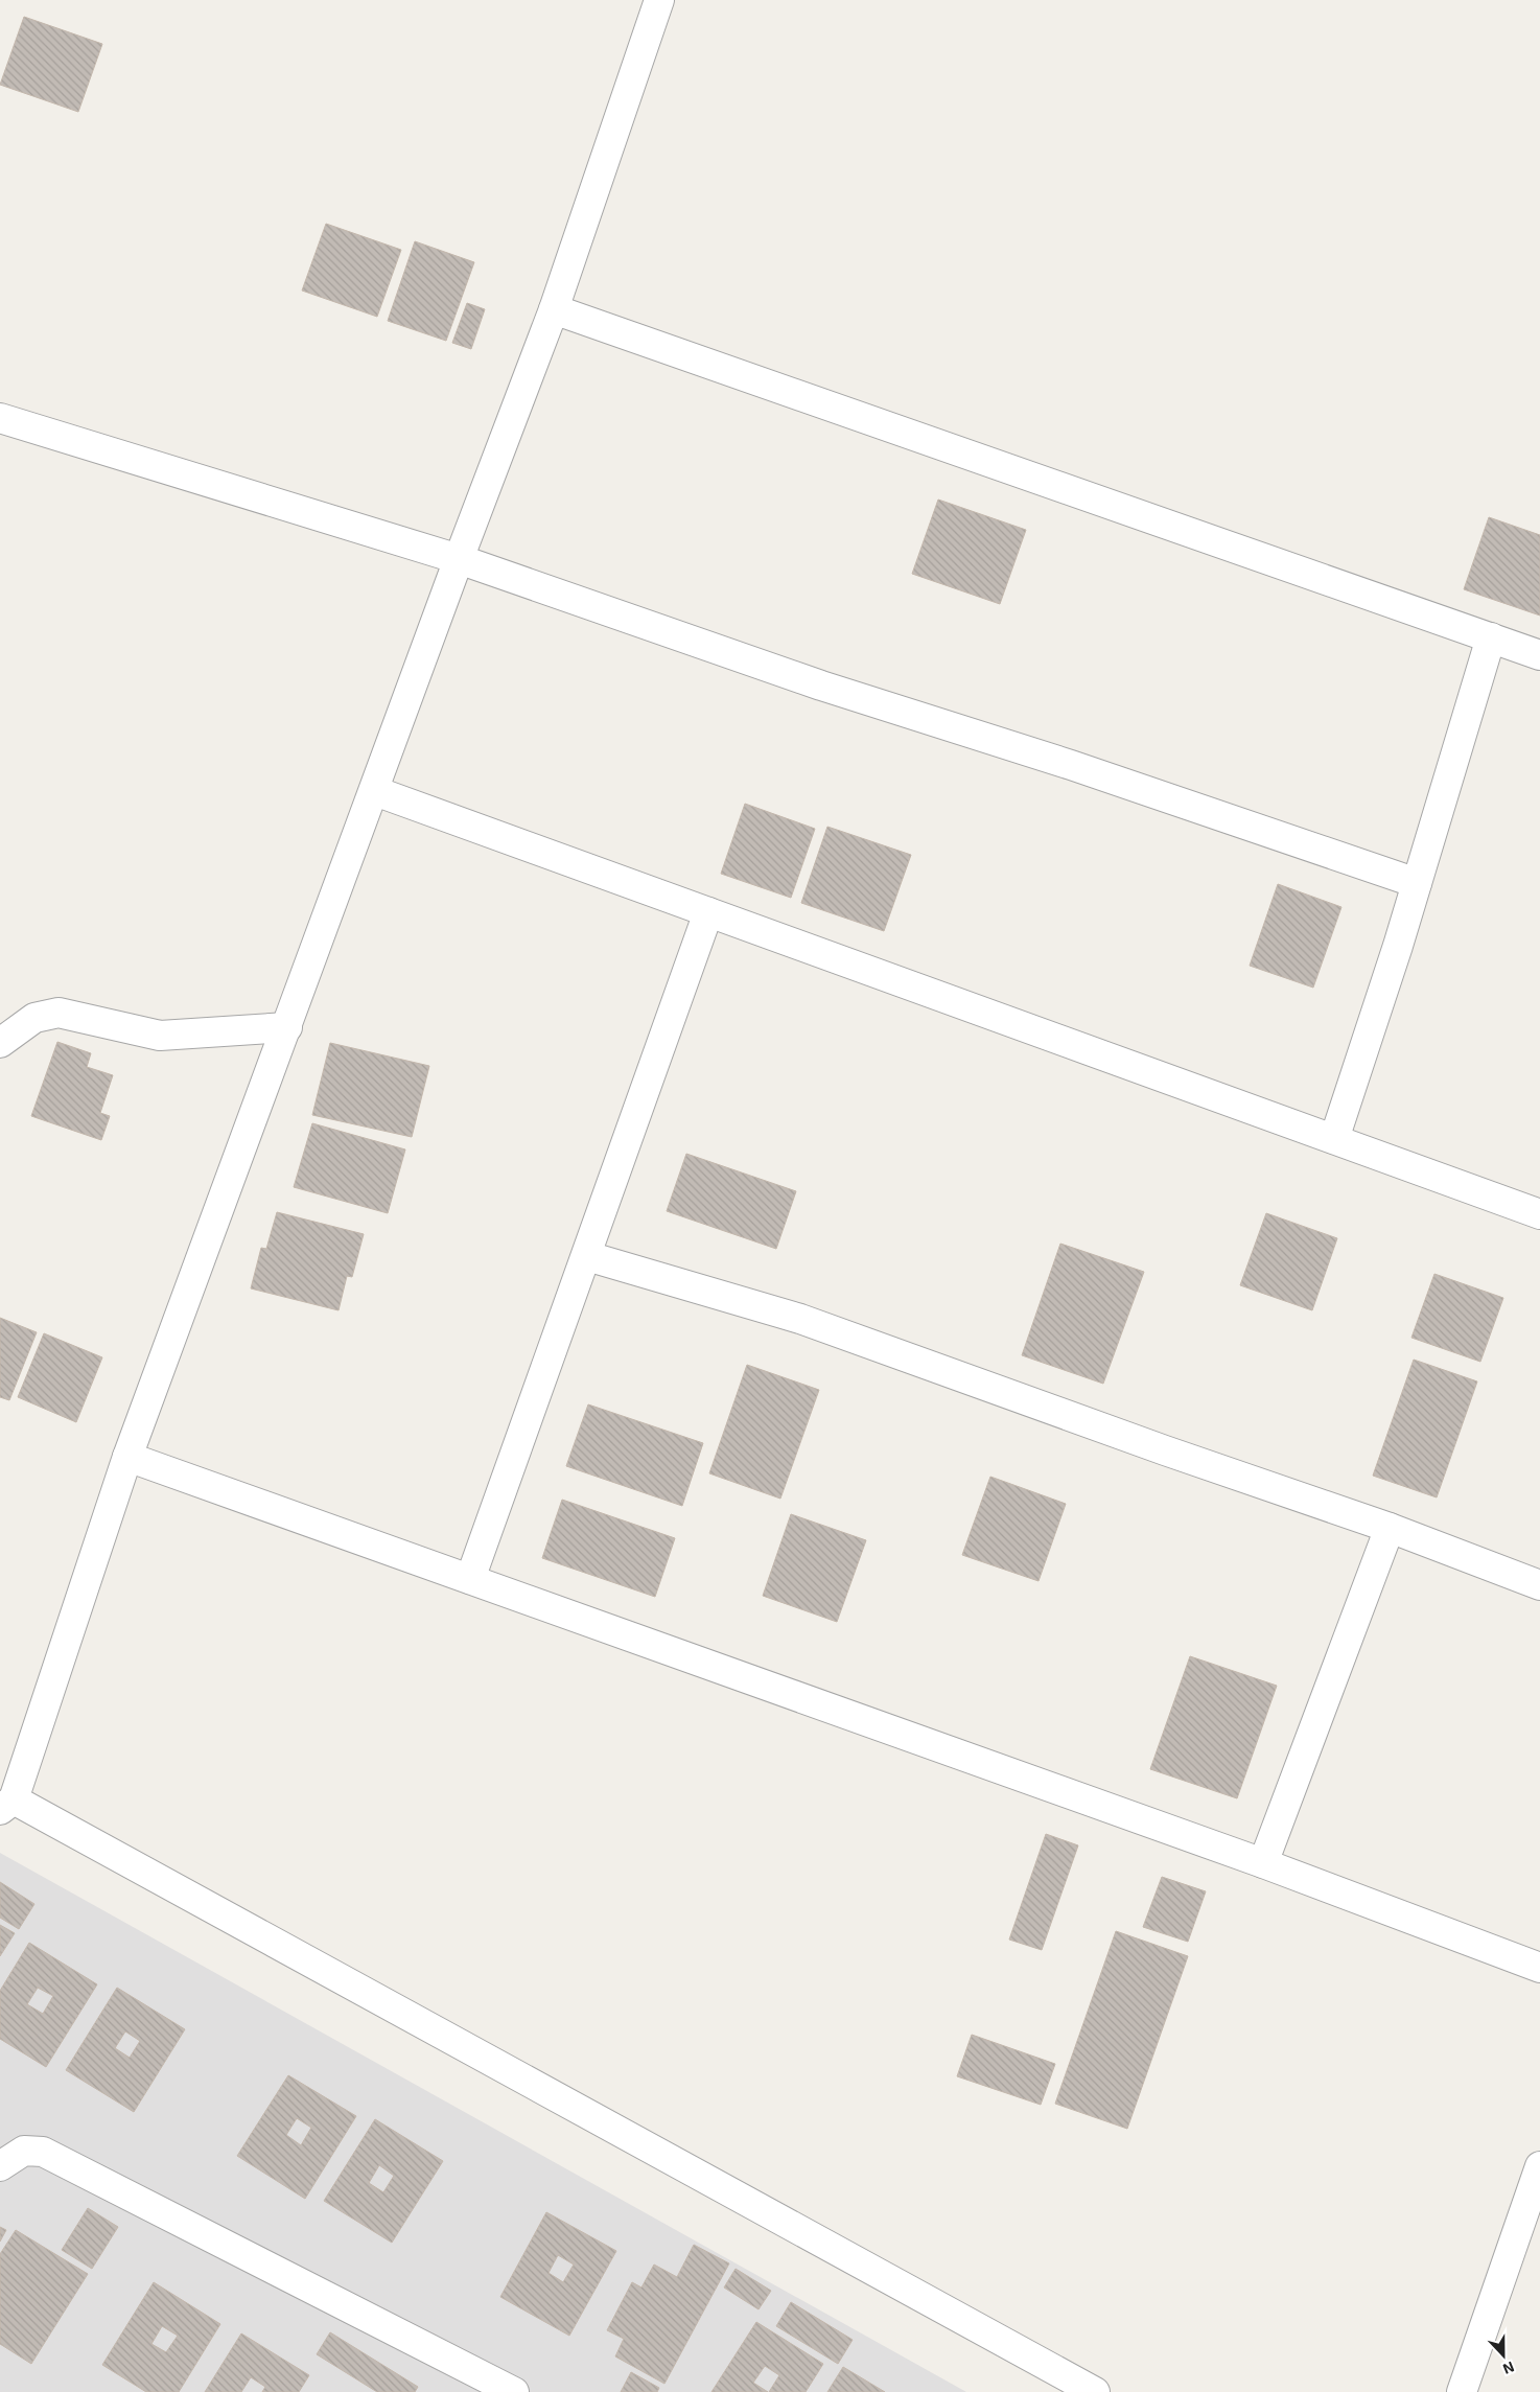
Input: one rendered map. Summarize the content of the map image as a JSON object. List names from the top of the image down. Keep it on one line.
{"north":"bottom"}
